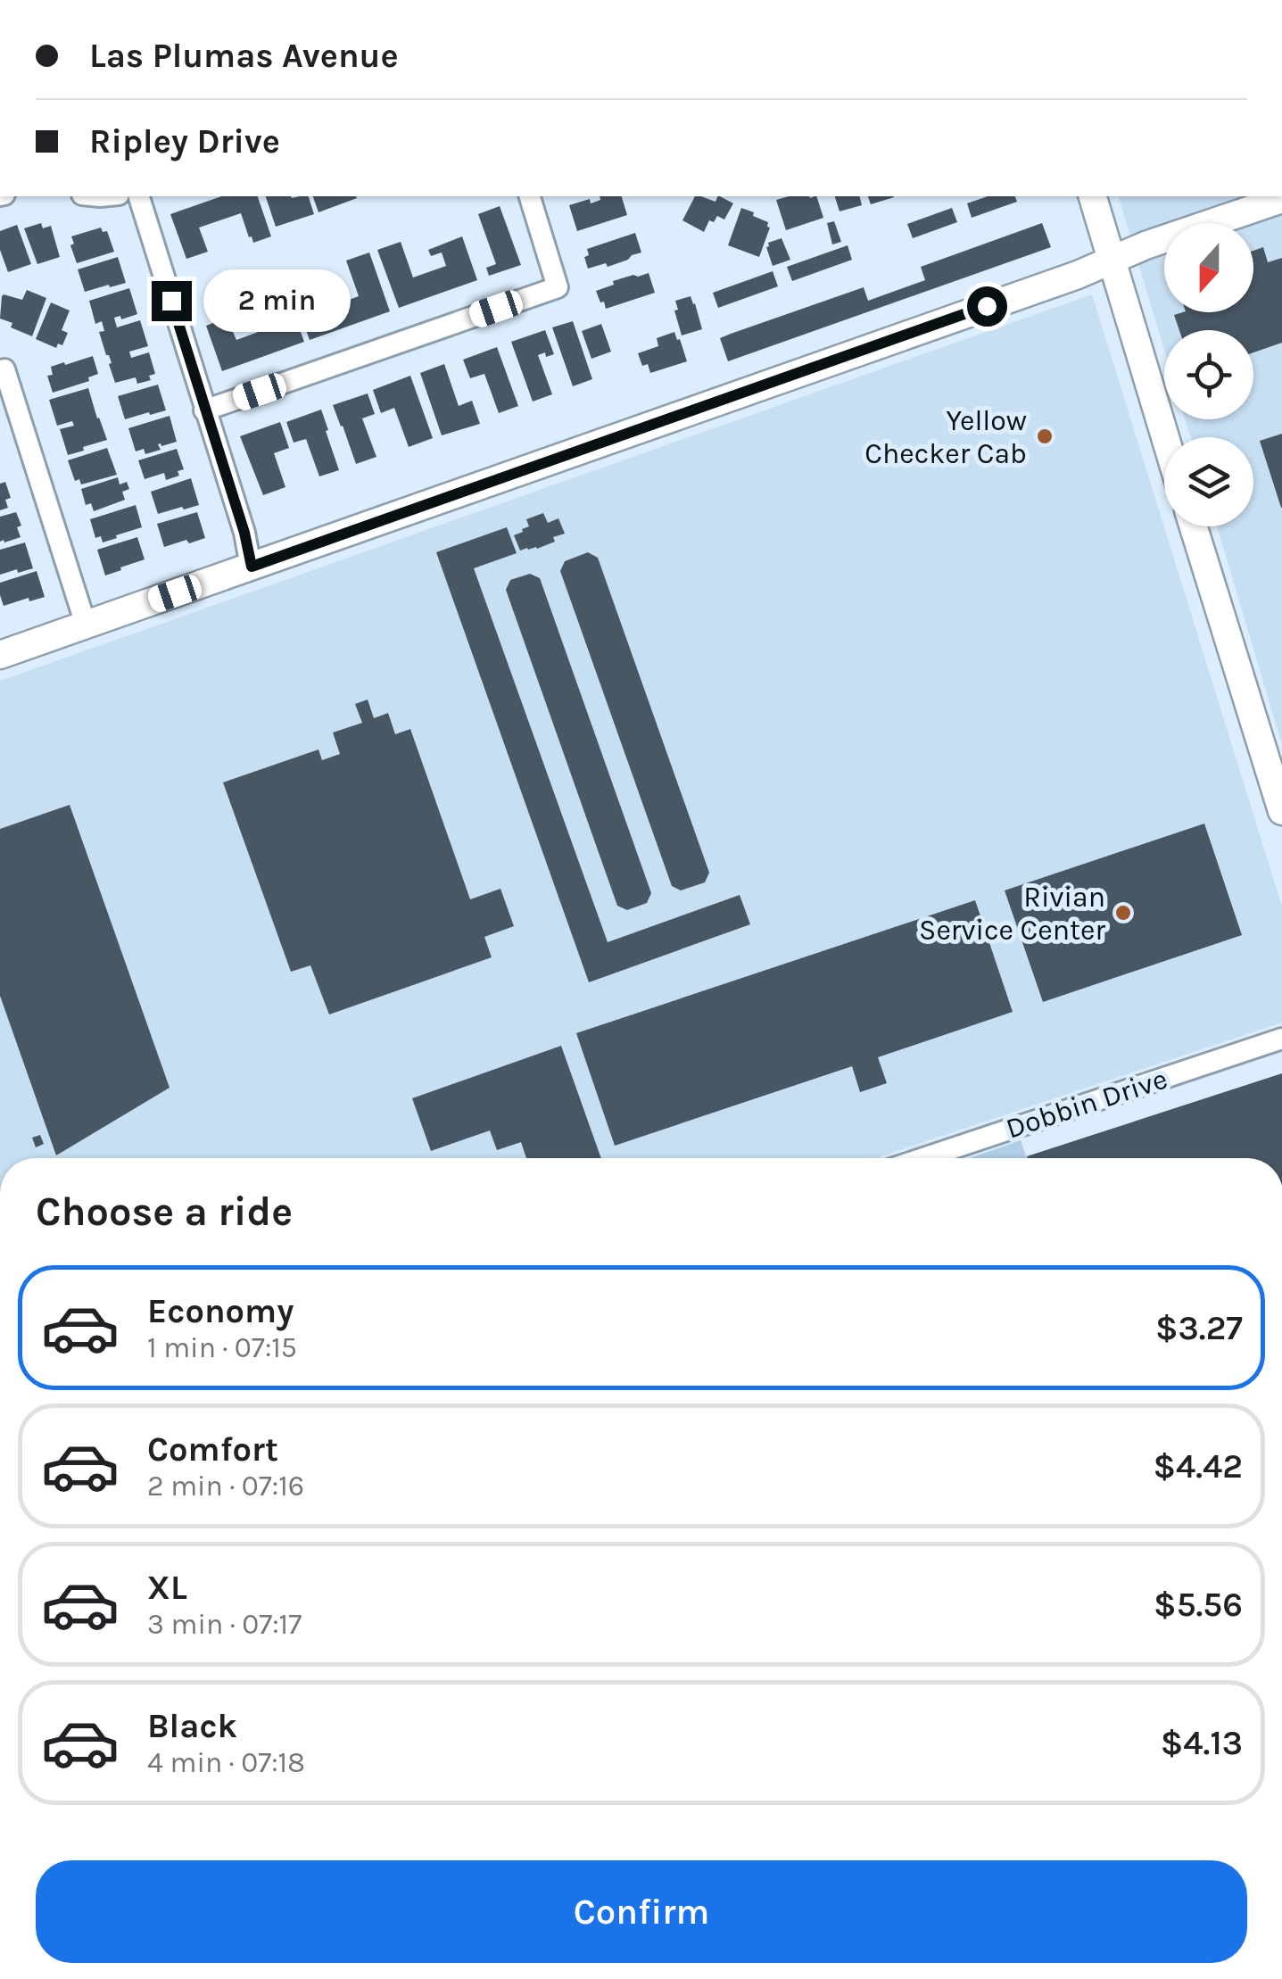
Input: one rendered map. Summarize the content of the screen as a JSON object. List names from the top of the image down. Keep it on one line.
{"streets":{"street":["Dobbin Drive"]},"places":["Yellow Checker Cab","Rivian Service Center"],"north":"bottom","page":{"banner":["Las Plumas Avenue","Ripley Drive"],"bubble":"2 min","heading":"Choose a ride","list":[{"name":"Economy","note":"1 min · 07:15","value":"$3.27"},{"name":"Comfort","note":"2 min · 07:16","value":"$4.42"},{"name":"XL","note":"3 min · 07:17","value":"$5.56"},{"name":"Black","note":"4 min · 07:18","value":"$4.13"}],"buttons":"Confirm"}}
